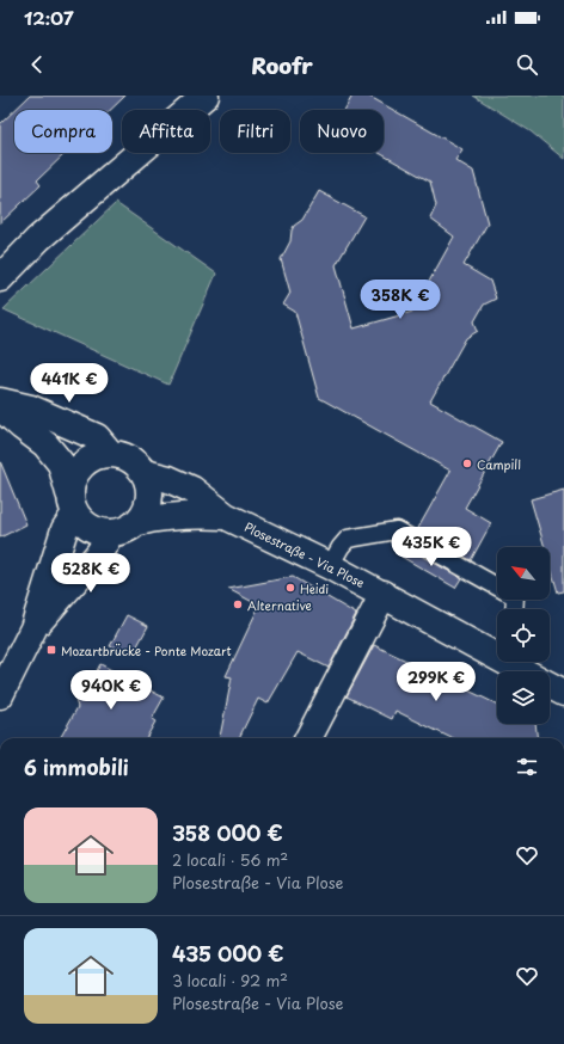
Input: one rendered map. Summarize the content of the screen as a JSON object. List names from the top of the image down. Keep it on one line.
{"streets":{"street":["Plosestraße - Via Plose"]},"places":{"other":["Campill","Heidi","Alternative"],"transit":["Mozartbrücke - Ponte Mozart"]},"north":"top left","page":{"status":"12:07","header":"Roofr","chip":["Compra","Affitta","Filtri","Nuovo"],"price":["358K €","441K €","435K €","528K €","299K €","940K €"],"heading":"6 immobili","list":[{"name":"358 000 €","note":"2 locali · 56 m² · Plosestraße - Via Plose"},{"name":"435 000 €","note":"3 locali · 92 m² · Plosestraße - Via Plose"}]}}
